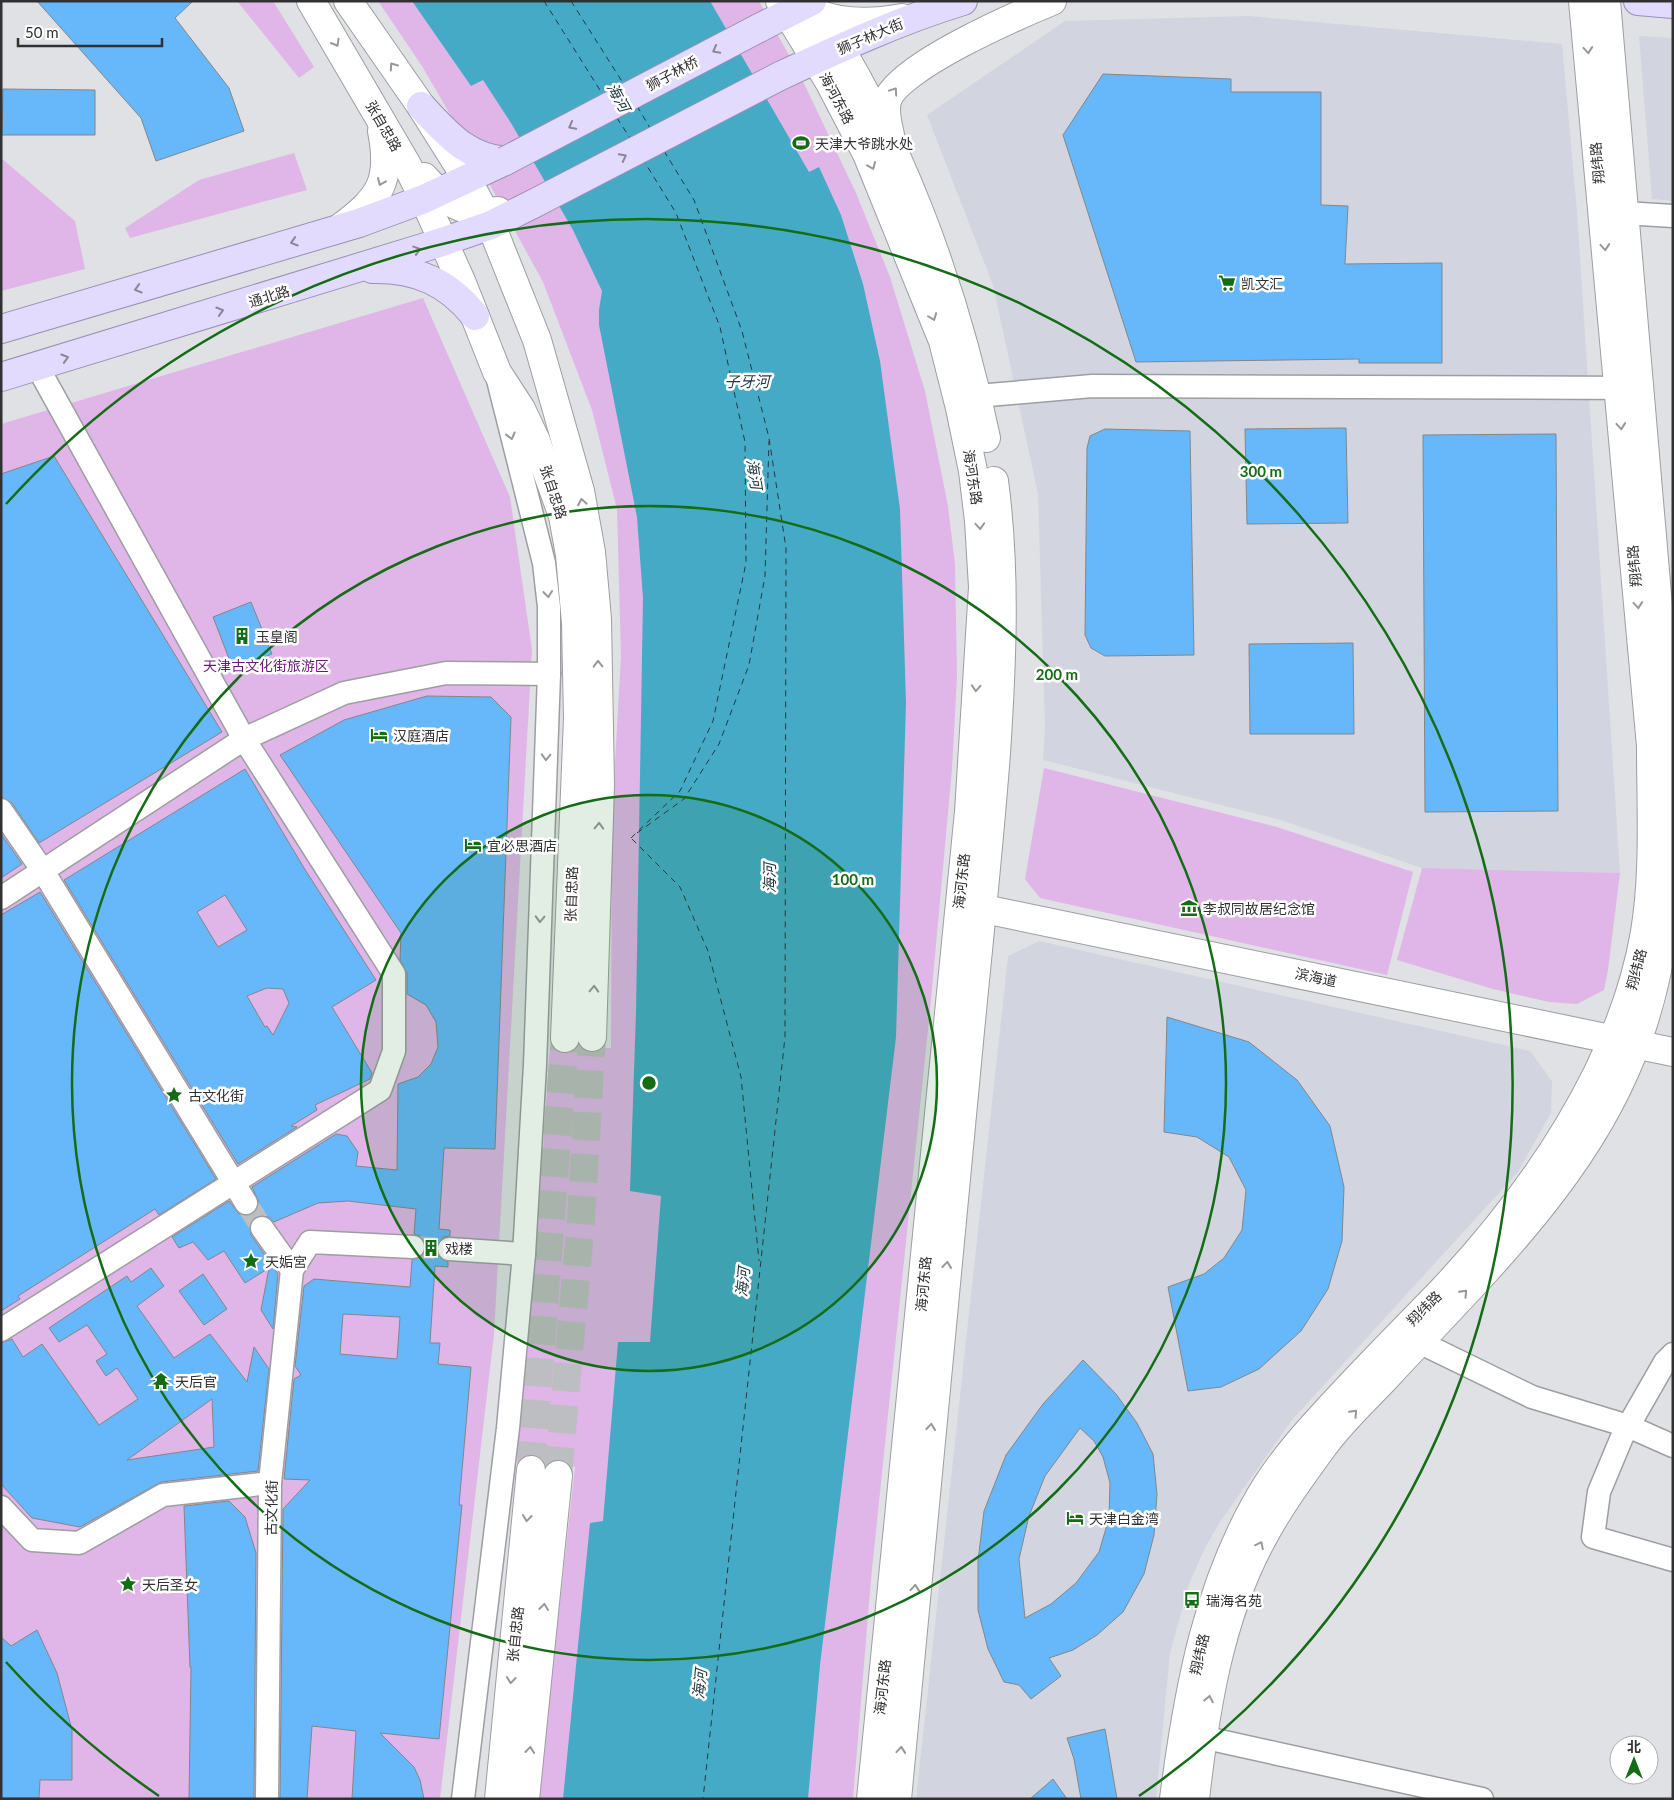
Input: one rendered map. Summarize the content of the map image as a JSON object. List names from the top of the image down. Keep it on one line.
{"streets":{"main road":["狮子林大街","狮子林桥","通北路"],"street":["海河东路","张自忠路","翔纬路","滨海道","古文化街"]},"crossings":[["狮子林大街","海河东路"],["狮子林大街","通北路"],["狮子林桥","海河东路"],["海河东路","滨海道"],["张自忠路","通北路"],["翔纬路","滨海道"]],"one_way":["狮子林大街","狮子林桥"],"water":["海河","子牙河"],"parks":["天津古文化街旅游区"],"places":{"sports":["天津大爷跳水处"],"supermarket":["凯文汇"],"building":["玉皇阁","戏楼"],"hotel":["汉庭酒店","宜必思酒店","天津白金湾"],"museum":["李叔同故居纪念馆"],"place":["古文化街","天姤宮","天后圣女"],"temple":["天后官"],"bus stop":["瑞海名苑"]},"scale_bar":"50 m","north":"top","rings":["300 m","200 m","100 m"]}
